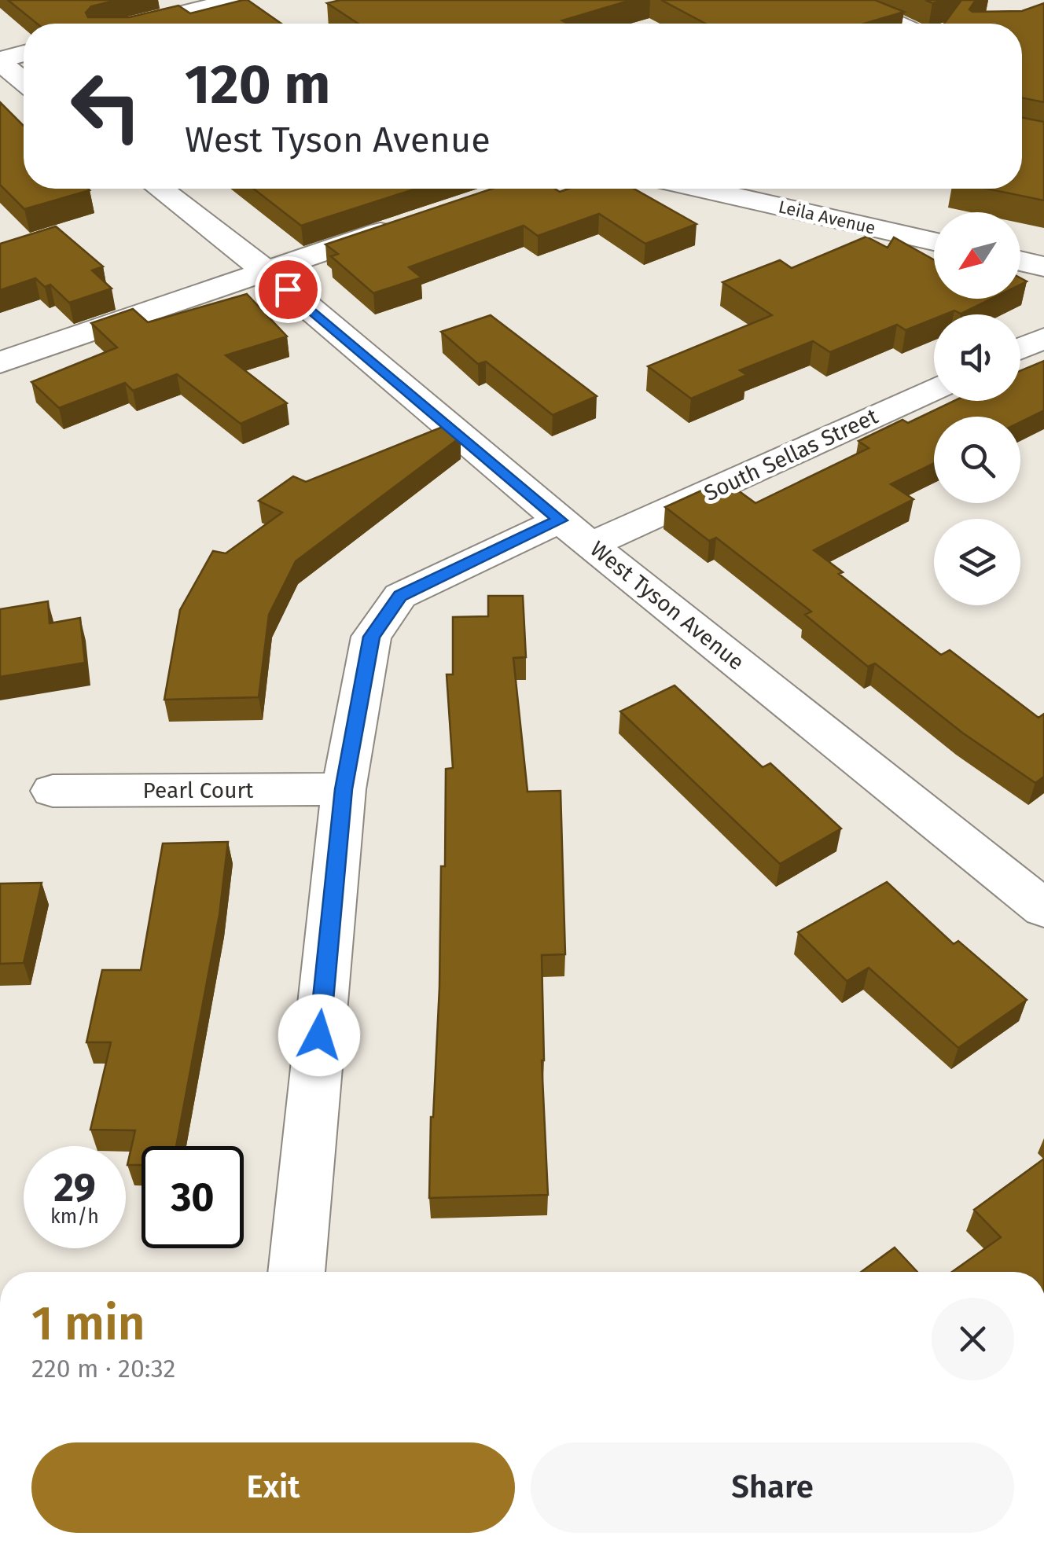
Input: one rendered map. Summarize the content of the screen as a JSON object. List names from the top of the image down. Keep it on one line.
{"streets":{"street":["Leila Avenue","South Sellas Street","West Tyson Avenue","Pearl Court"]},"crossings":[["South Sellas Street","West Tyson Avenue"],["South Sellas Street","Pearl Court"]],"north":"bottom left","page":{"turn":["120 m","West Tyson Avenue"],"speed":"29 km/h","limit":"30","heading":["1 min","220 m · 20:32"],"buttons":["Exit","Share"]}}
